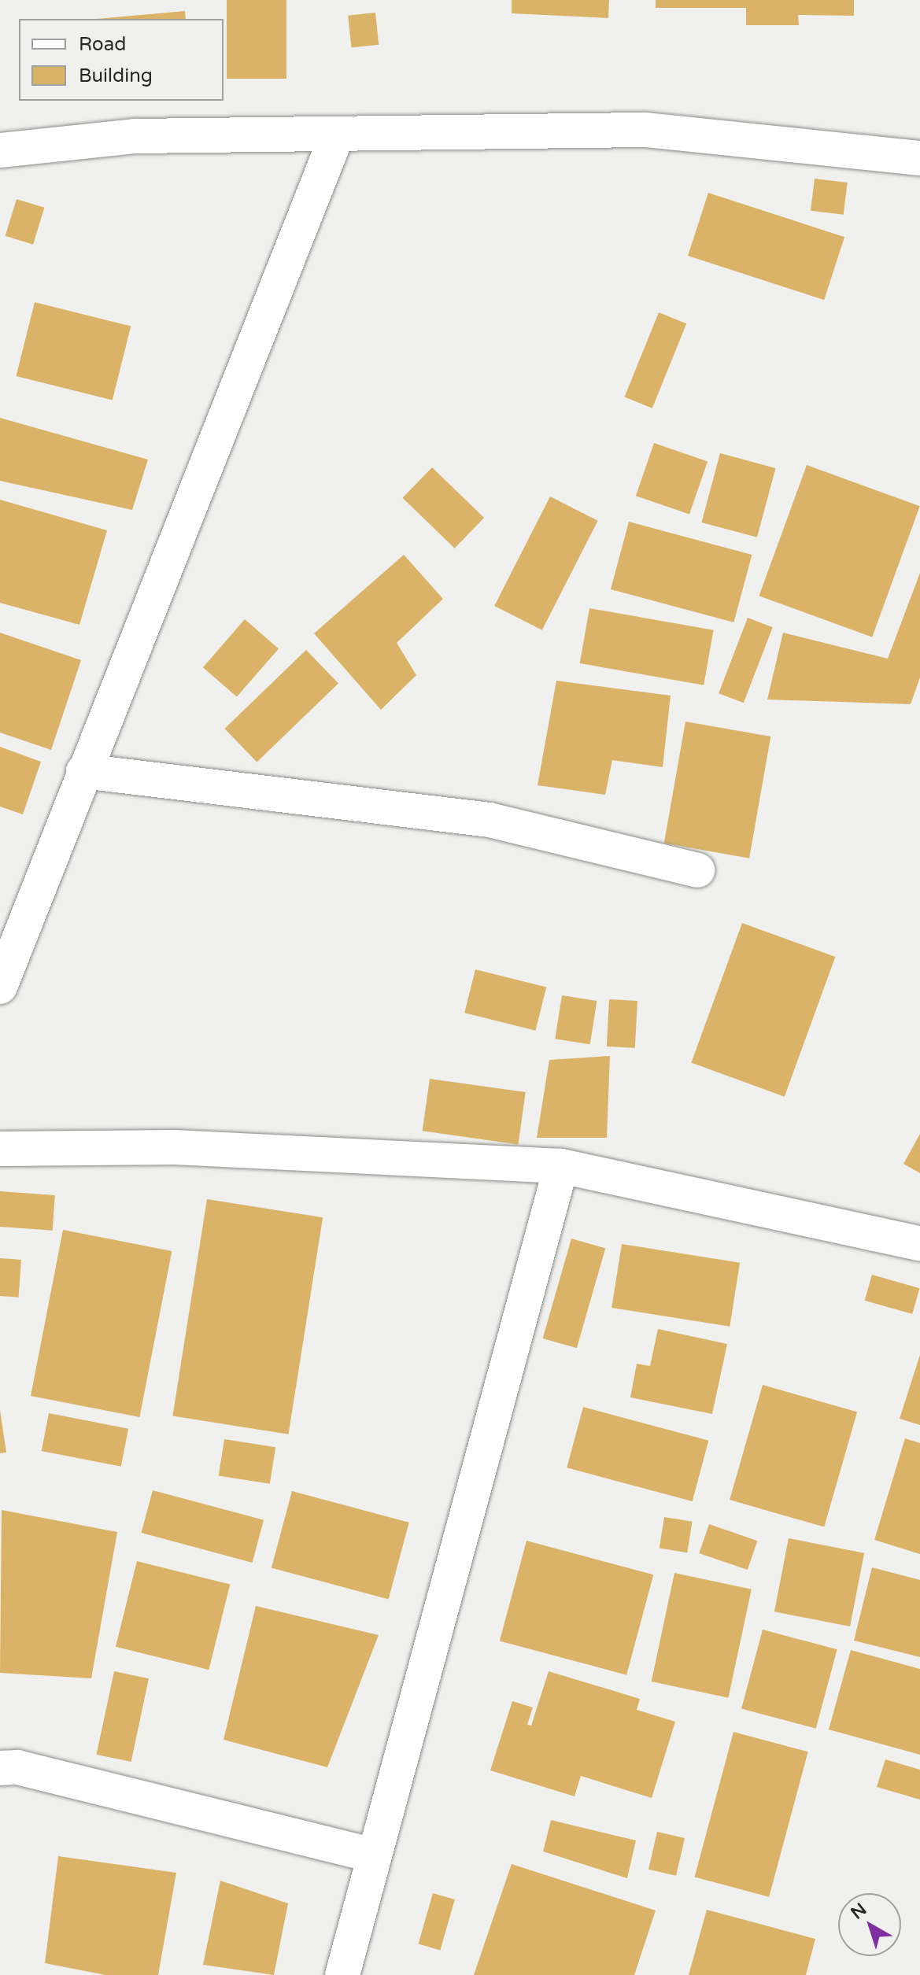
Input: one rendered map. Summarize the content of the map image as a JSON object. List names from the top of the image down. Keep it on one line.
{"legend":["Road","Building"],"north":"top left"}
